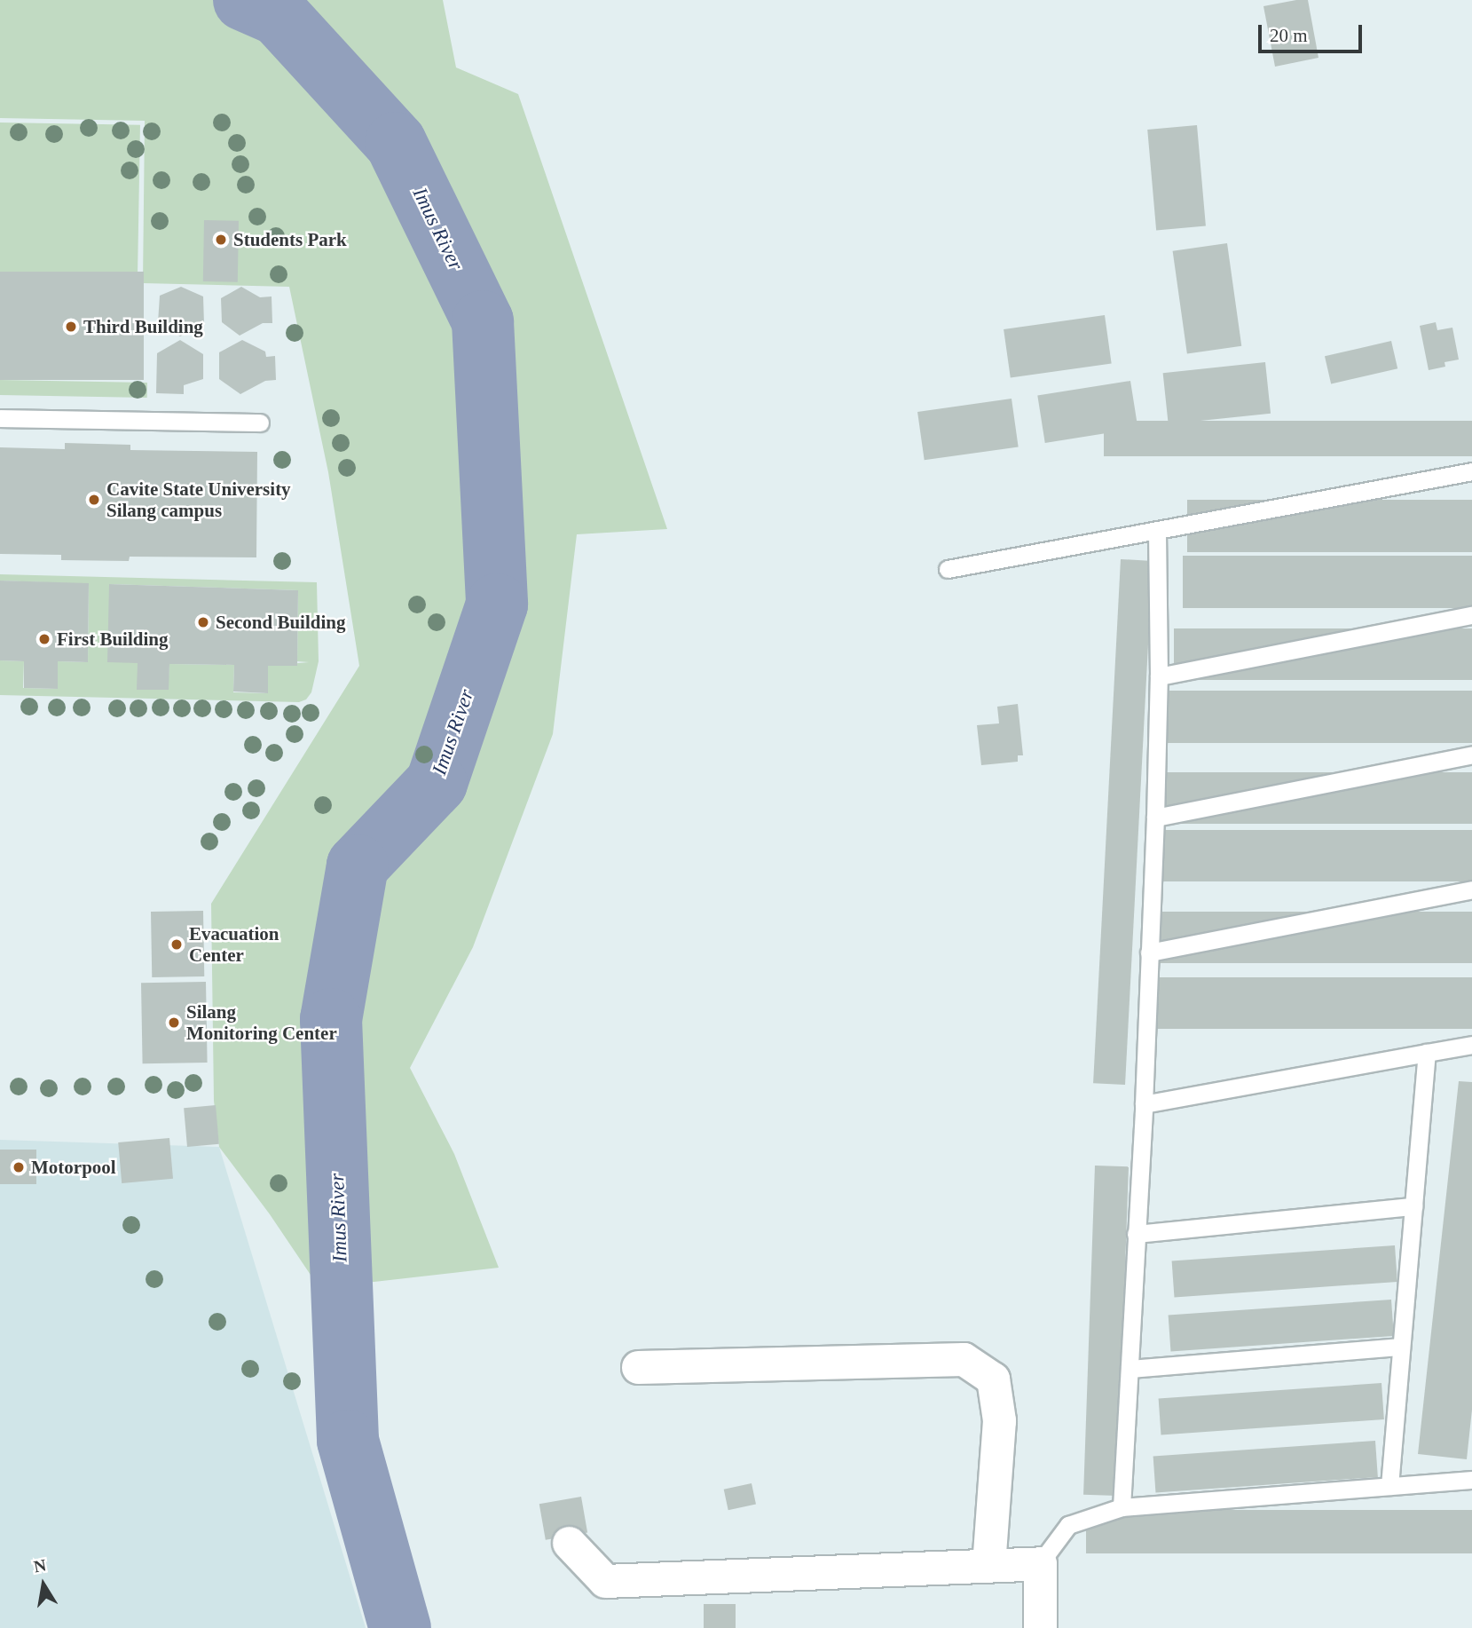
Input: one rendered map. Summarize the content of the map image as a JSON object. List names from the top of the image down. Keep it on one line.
{"water":["Imus River"],"places":["Students Park","Third Building","Cavite State University Silang campus","Second Building","First Building","Evacuation Center","Silang Monitoring Center","Motorpool"],"scale_bar":"20 m","north":"top"}
